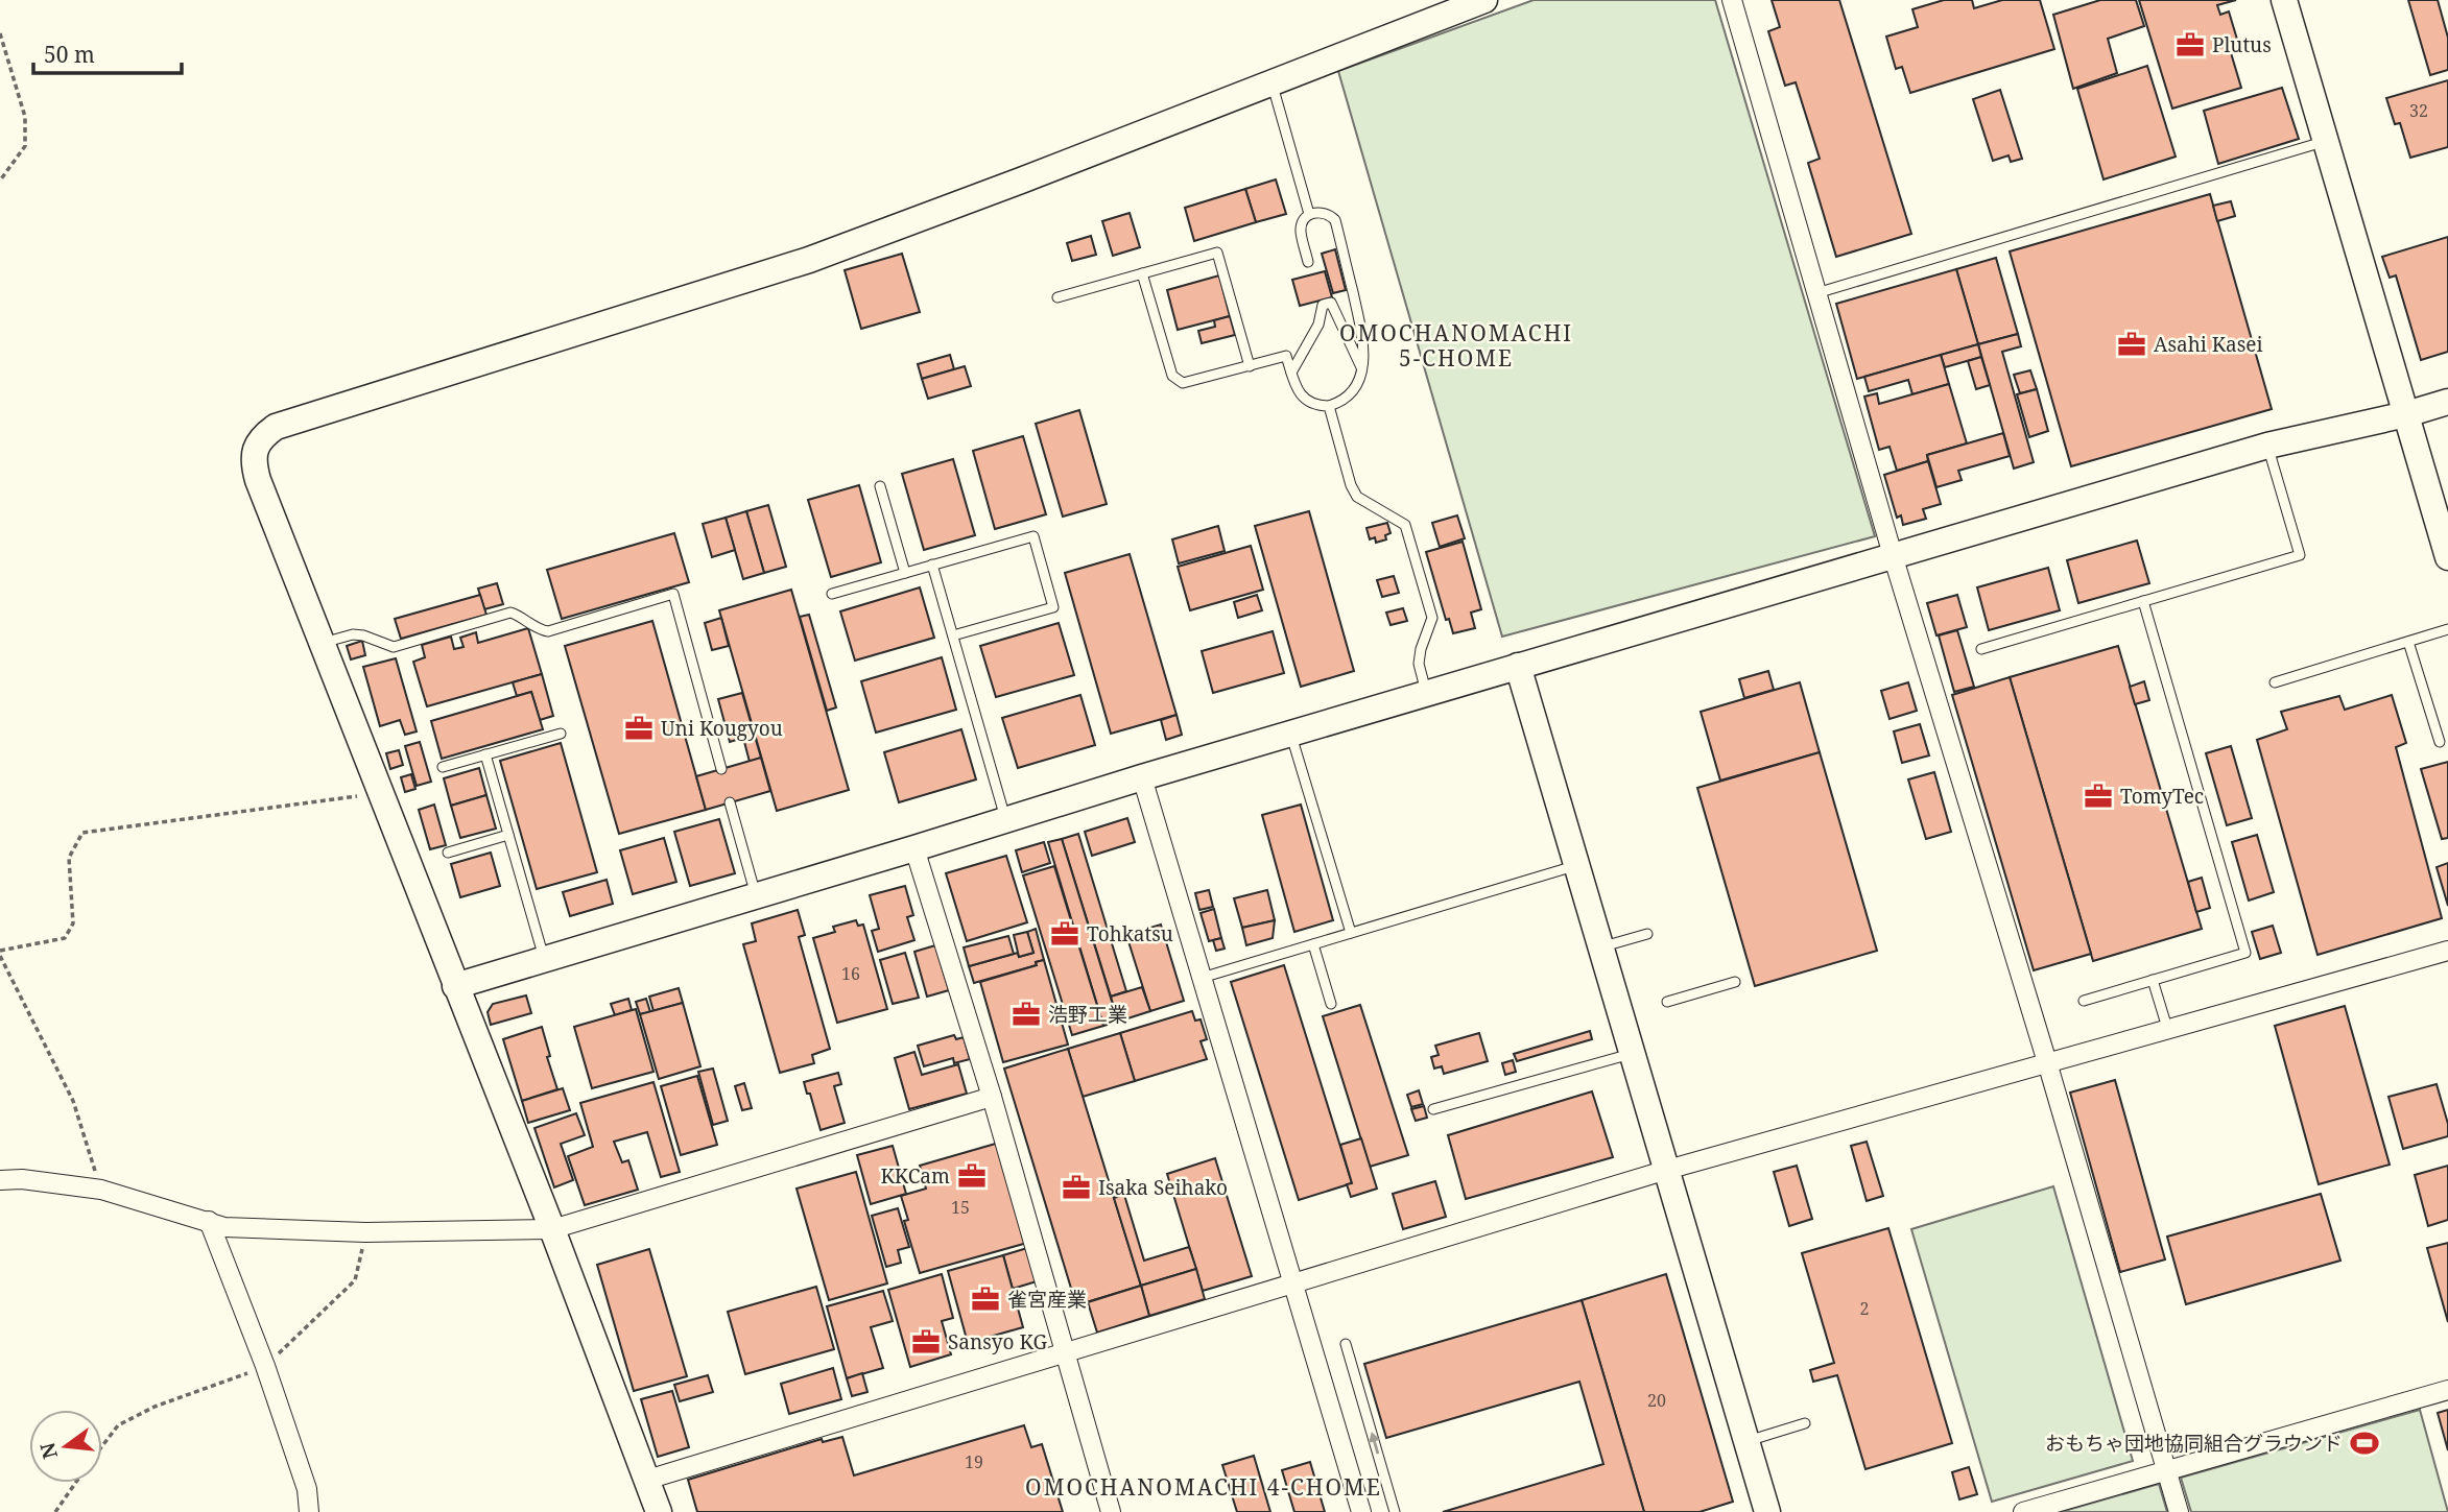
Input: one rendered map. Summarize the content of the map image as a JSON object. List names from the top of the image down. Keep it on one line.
{"districts":["OMOCHANOMACHI 5-CHOME","OMOCHANOMACHI 4-CHOME"],"places":{"office":["Plutus","Asahi Kasei","Uni Kougyou","TomyTec","Tohkatsu","浩野工業","KKCam","Isaka Seihako","雀宮産業","Sansyo KG"],"sports":["おもちゃ団地協同組合グラウンド"]},"house_numbers":["32","16","15","2","20","19"],"scale_bar":"50 m","north":"left"}
